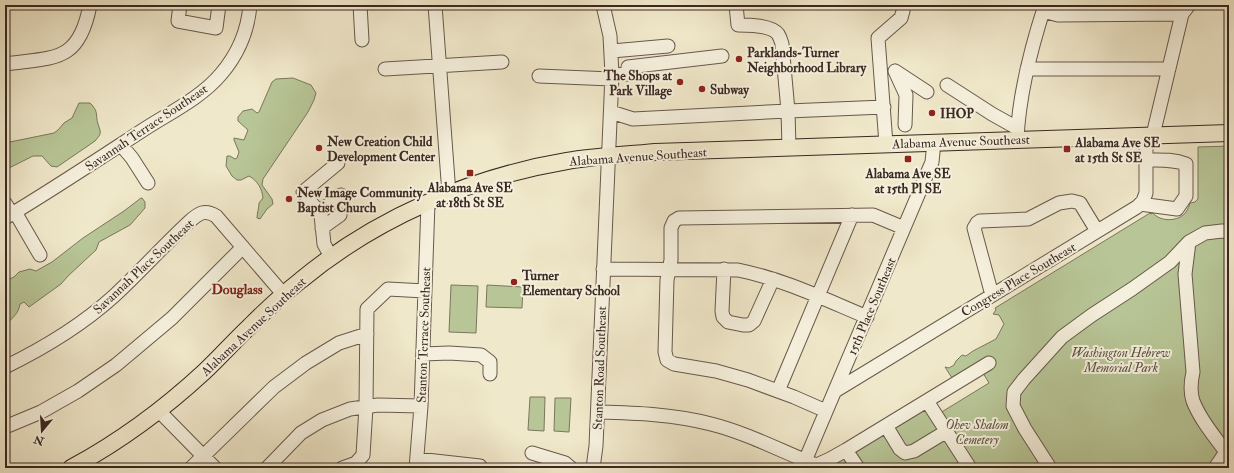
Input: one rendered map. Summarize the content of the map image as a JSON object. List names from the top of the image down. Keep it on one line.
{"streets":{"main road":["Alabama Avenue Southeast"],"street":["Savannah Terrace Southeast","Savannah Place Southeast","Congress Place Southeast","15th Place Southeast","Stanton Terrace Southeast","Stanton Road Southeast"]},"crossings":[["Alabama Avenue Southeast","15th Place Southeast"],["Alabama Avenue Southeast","Stanton Terrace Southeast"],["Alabama Avenue Southeast","Stanton Road Southeast"],["Congress Place Southeast","15th Place Southeast"]],"districts":["Douglass"],"parks":["Washington Hebrew Memorial Park","Ohev Shalom Cemetery"],"places":{"other":["Parklands-Turner Neighborhood Library","The Shops at Park Village","Subway","IHOP","New Creation Child Development Center","New Image Community Baptist Church","Turner Elementary School"],"transit":["Alabama Ave SE at 15th St SE","Alabama Ave SE at 15th Pl SE","Alabama Ave SE at 18th St SE"]},"north":"bottom"}
